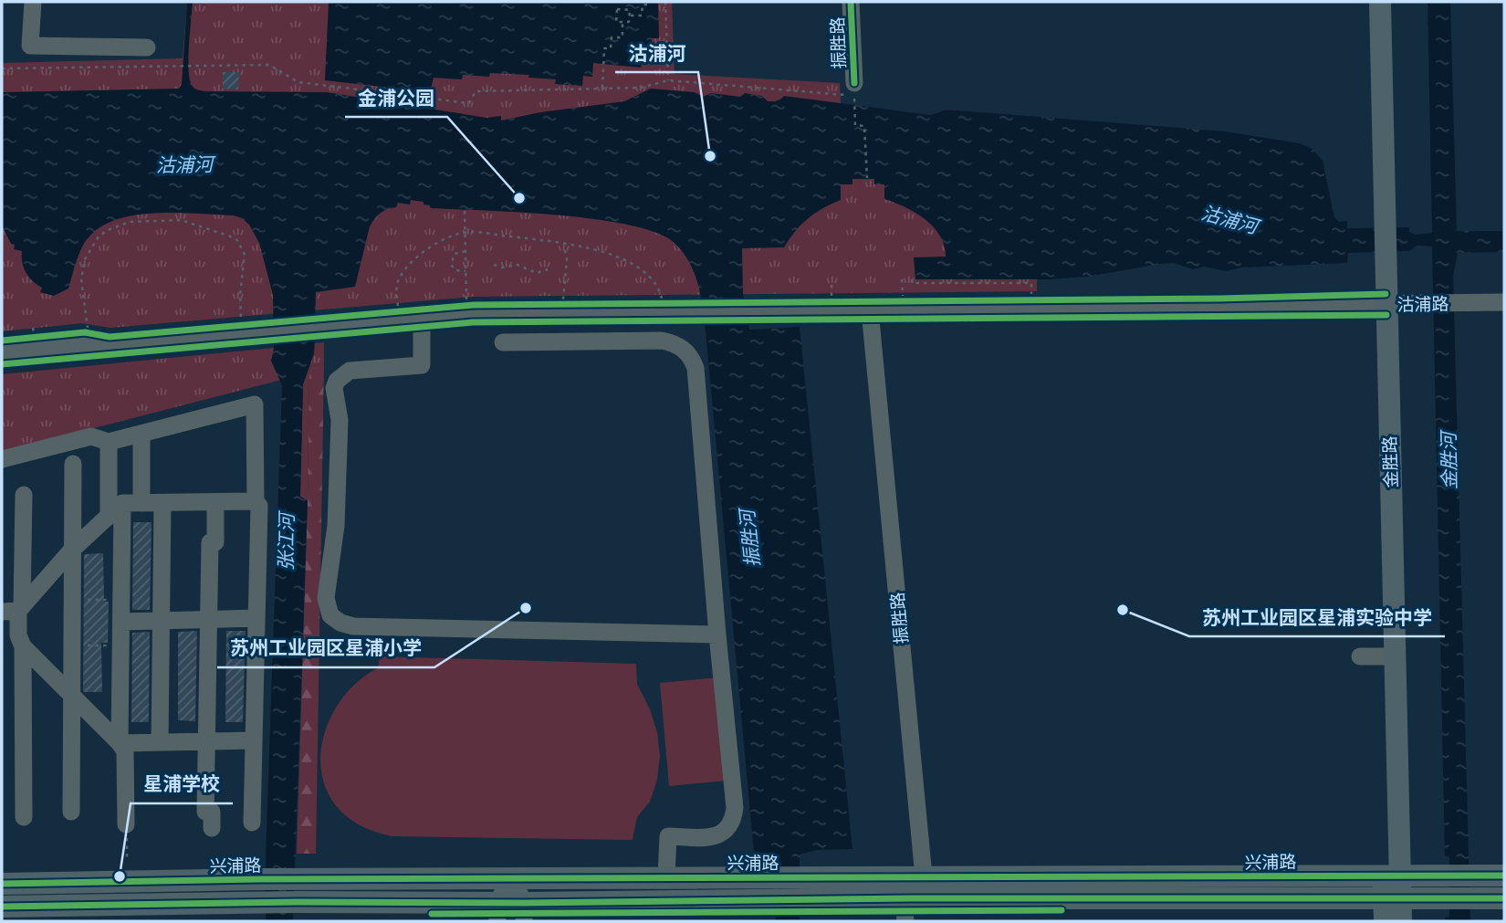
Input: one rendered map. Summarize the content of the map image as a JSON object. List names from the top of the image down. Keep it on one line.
{"streets":{"main road":["金胜路","兴浦路"],"street":["振胜路","沽浦路"]},"crossings":[["振胜路","沽浦路"],["振胜路","兴浦路"],["沽浦路","金胜路"],["金胜路","兴浦路"]],"water":["沽浦河","金胜河","振胜河","张江河"],"places":["沽浦河","金浦公园","苏州工业园区星浦小学","苏州工业园区星浦实验中学","星浦学校"]}
